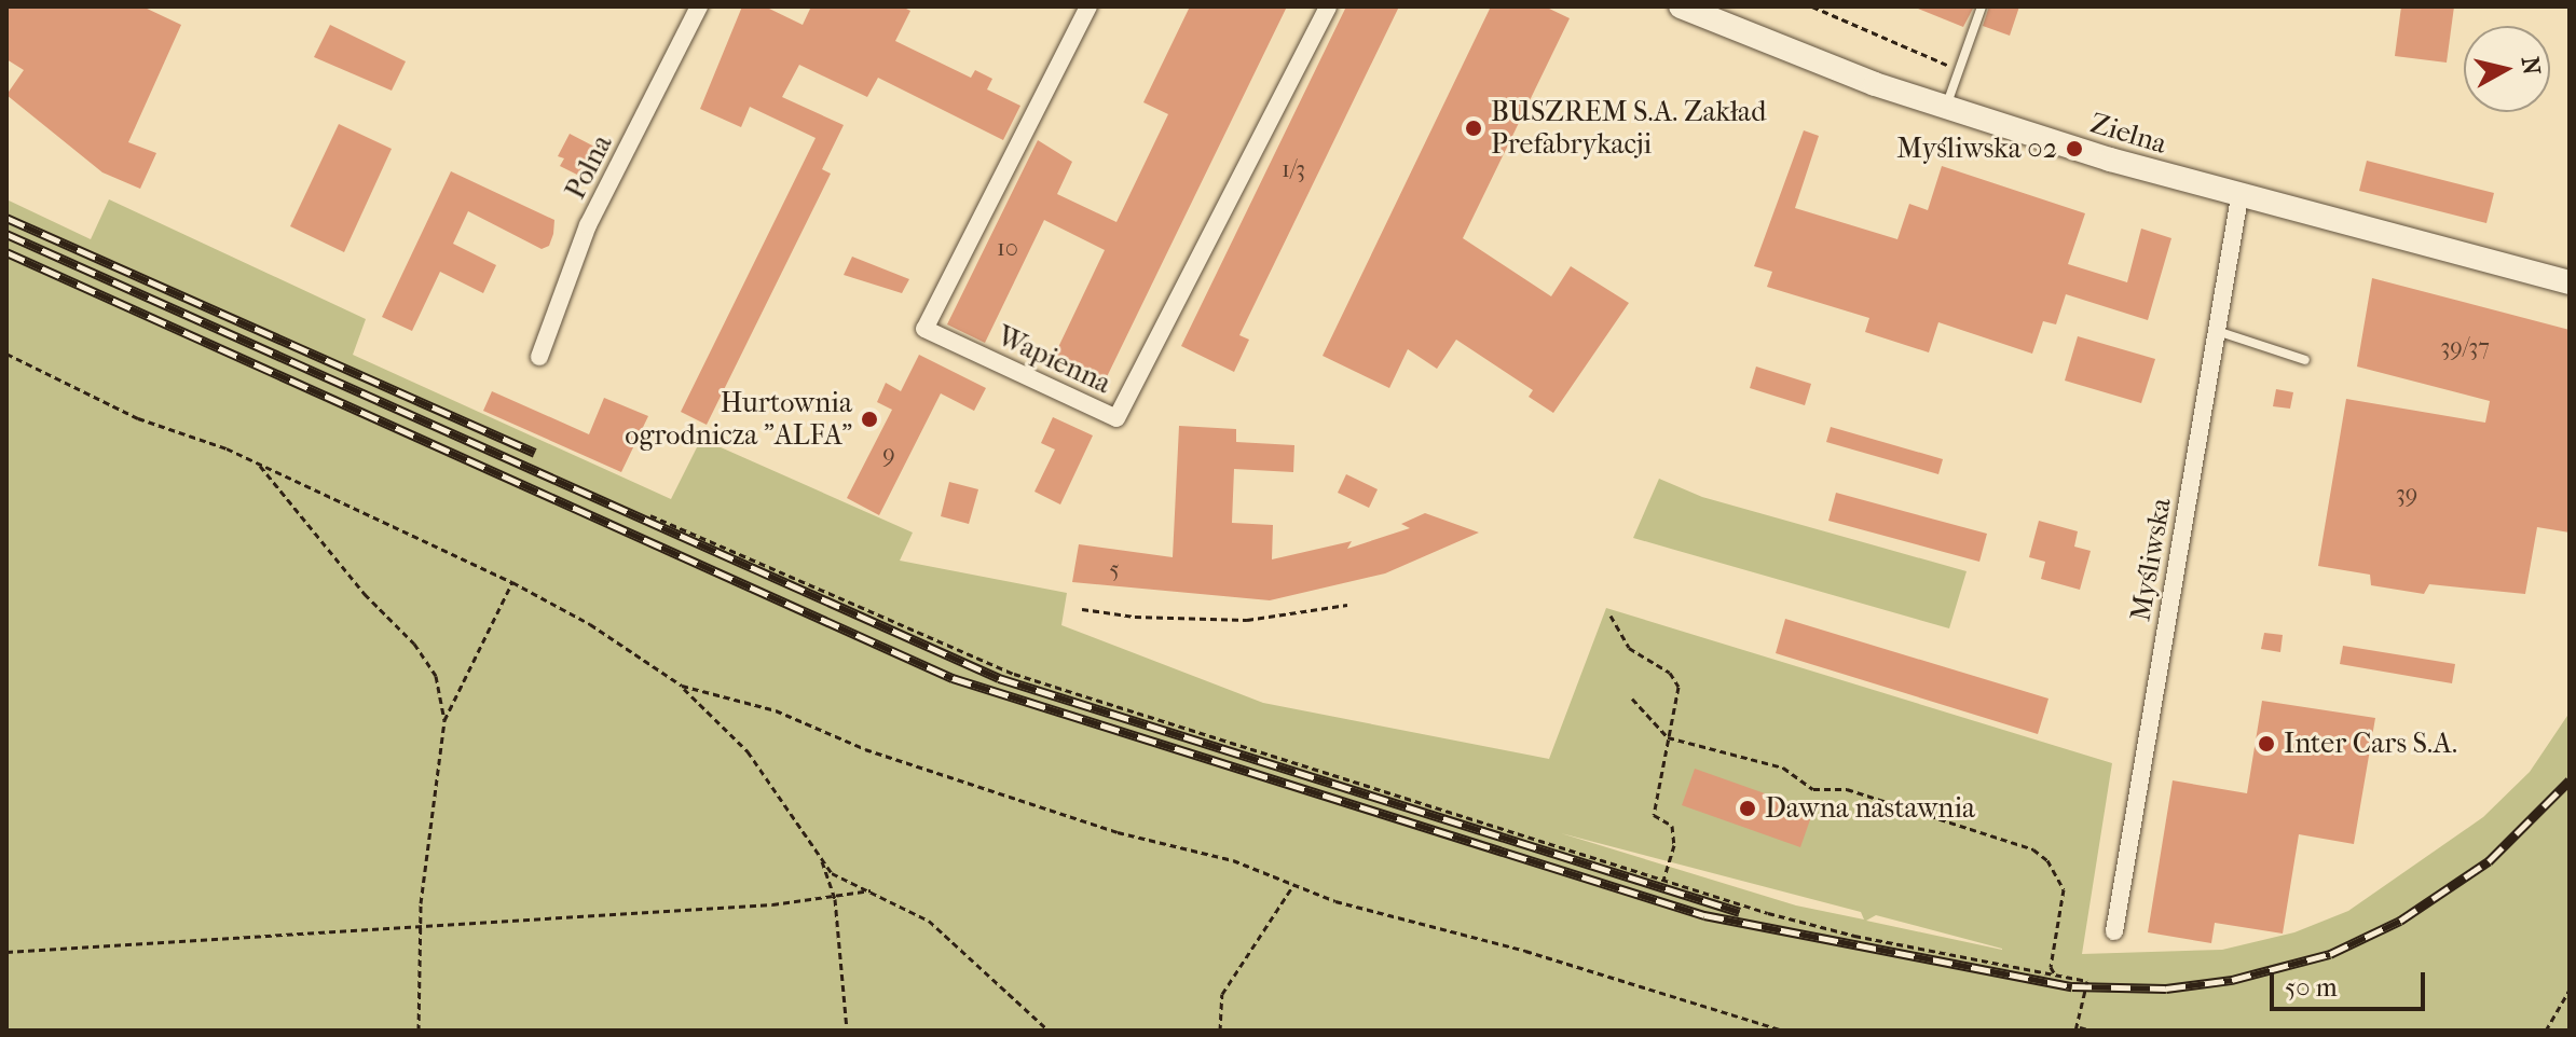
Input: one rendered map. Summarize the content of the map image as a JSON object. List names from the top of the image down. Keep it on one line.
{"streets":{"street":["Zielna","Polna","Wapienna","Myśliwska"]},"crossings":[["Zielna","Myśliwska"]],"places":["BUSZREM S.A. Zakład Prefabrykacji","Myśliwska 02","Hurtownia ogrodnicza \"ALFA\"","Inter Cars S.A.","Dawna nastawnia"],"house_numbers":["1/3","10","39/37","9","39","5"],"scale_bar":"50 m","north":"right"}
